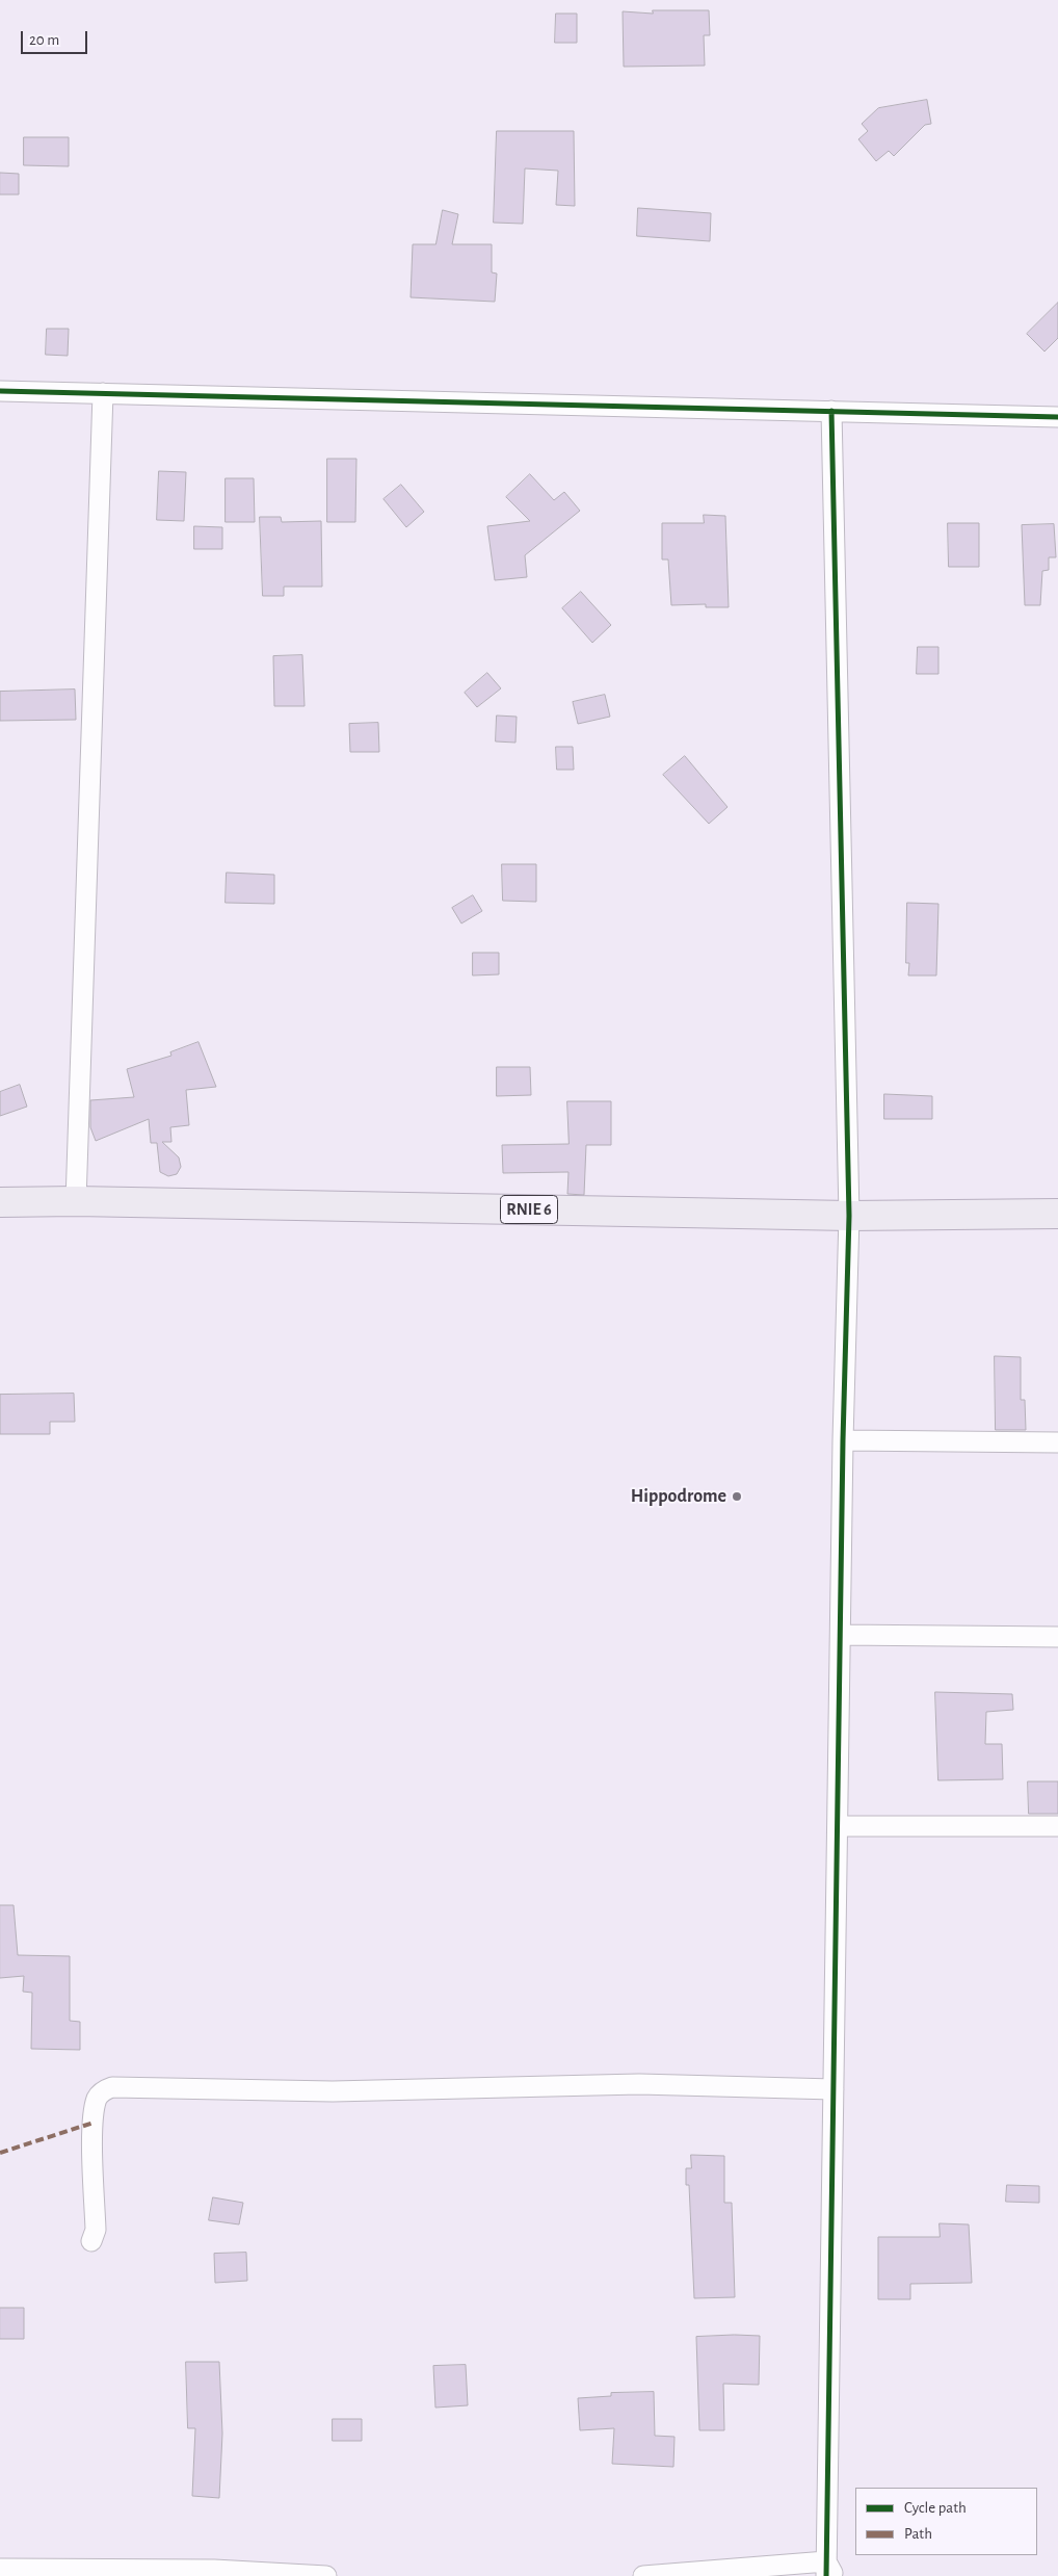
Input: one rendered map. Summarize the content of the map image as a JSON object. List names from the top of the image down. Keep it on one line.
{"streets":{"main road":["RNIE 6"]},"places":["Hippodrome"],"legend":["Cycle path","Path"],"scale_bar":"20 m"}
